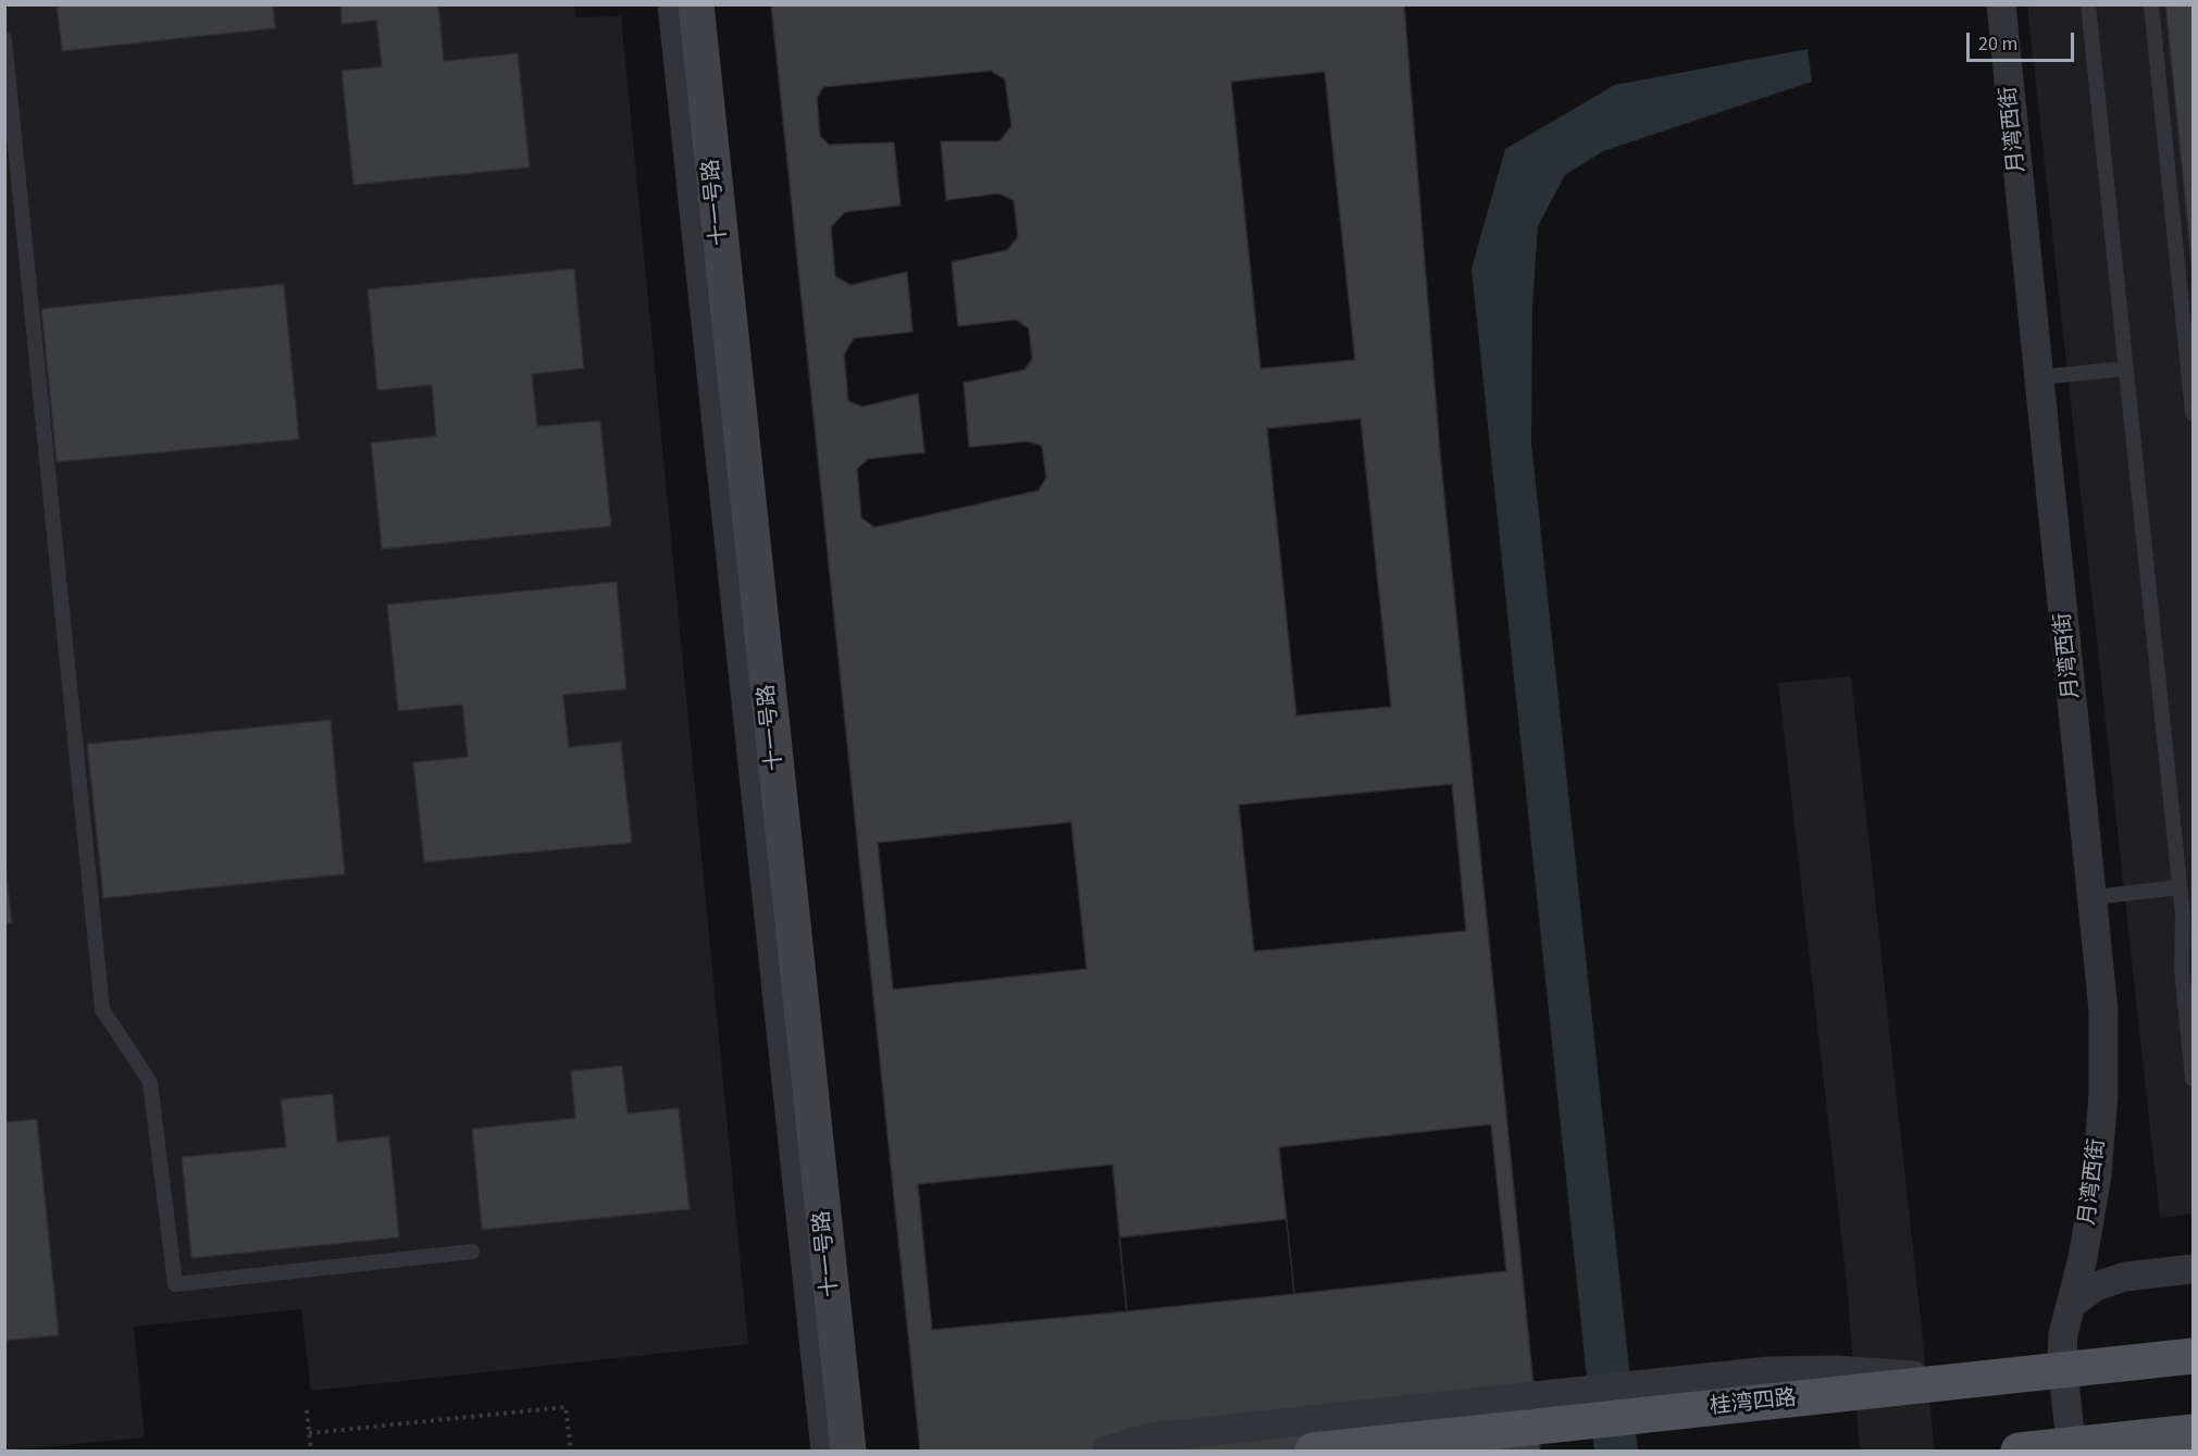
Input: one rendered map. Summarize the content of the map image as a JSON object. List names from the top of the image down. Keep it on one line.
{"streets":{"main road":["桂湾四路"],"street":["月湾西街","十一号路"]},"scale_bar":"20 m"}
